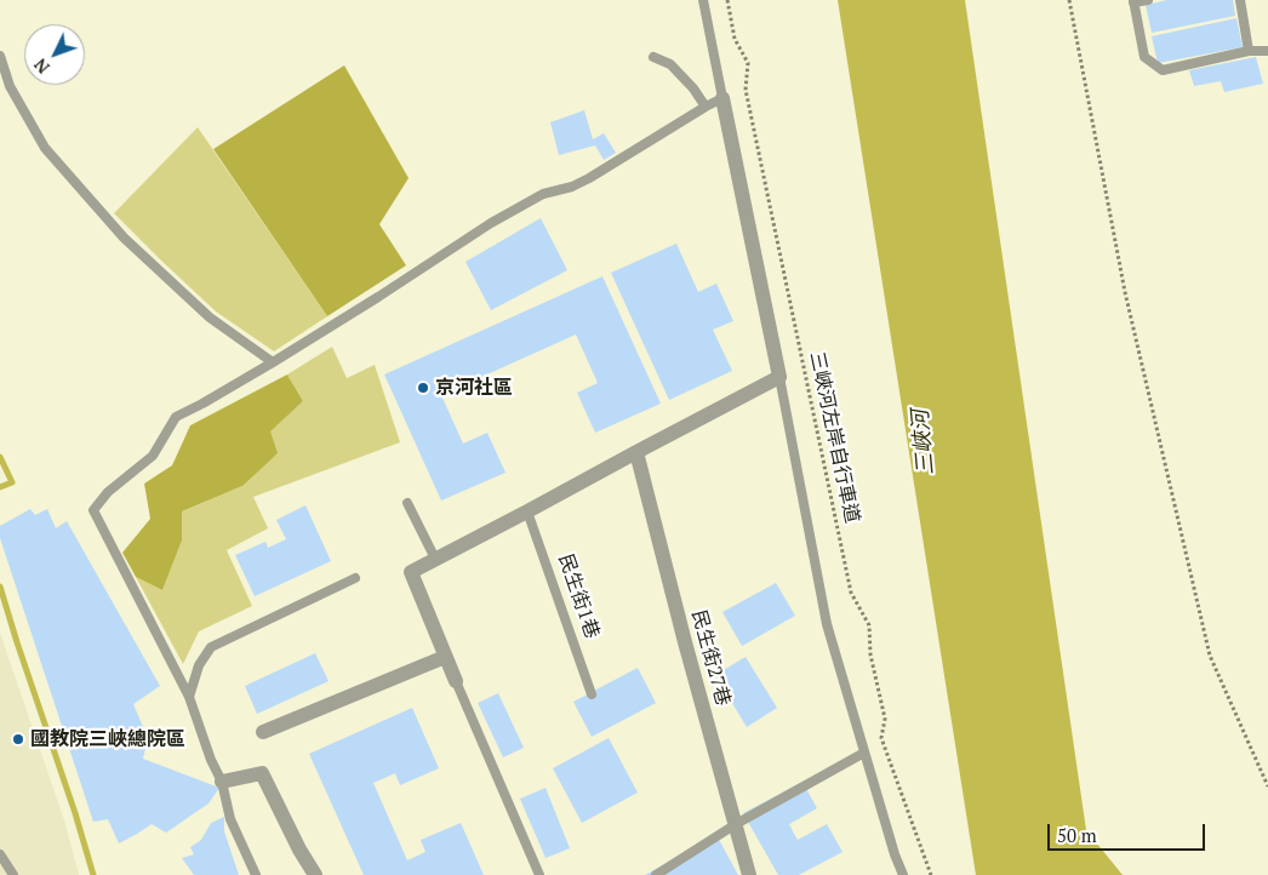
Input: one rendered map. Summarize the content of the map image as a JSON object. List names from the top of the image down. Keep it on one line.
{"streets":{"street":["民生街27巷"],"lane":["民生街1巷"],"path":["三峽河左岸自行車道"]},"water":["三峽河"],"places":["京河社區","國教院三峽總院區"],"scale_bar":"50 m","north":"bottom left"}
